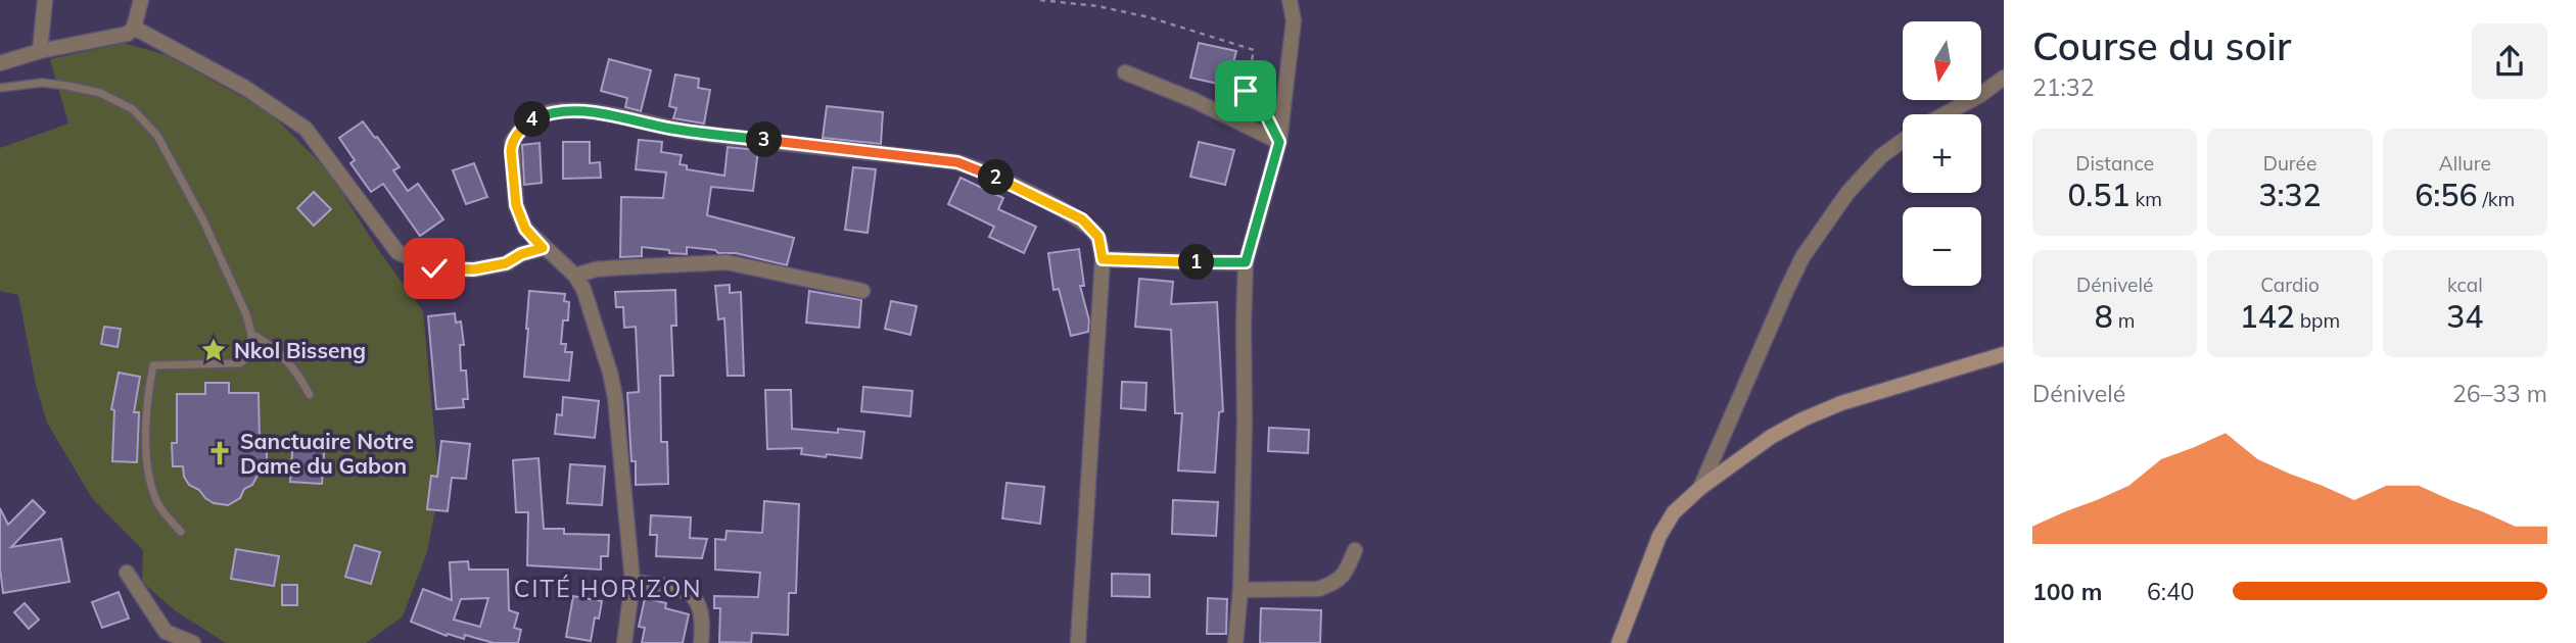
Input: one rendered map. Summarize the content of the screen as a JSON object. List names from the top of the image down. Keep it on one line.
{"districts":["CITÉ HORIZON"],"places":{"place":["Nkol Bisseng"],"church":["Sanctuaire Notre Dame du Gabon"]},"north":"bottom","page":{"heading":["Course du soir","21:32"],"map_buttons":["+","−"],"pins":["4","3","2","1"],"stats":[["Distance","0.51 km"],["Durée","3:32"],["Allure","6:56 /km"],["Dénivelé","8 m"],["Cardio","142 bpm"],["kcal","34"]],"chart":["Dénivelé","26–33 m"],"list":[{"name":"100 m","note":"6:40"}]}}
